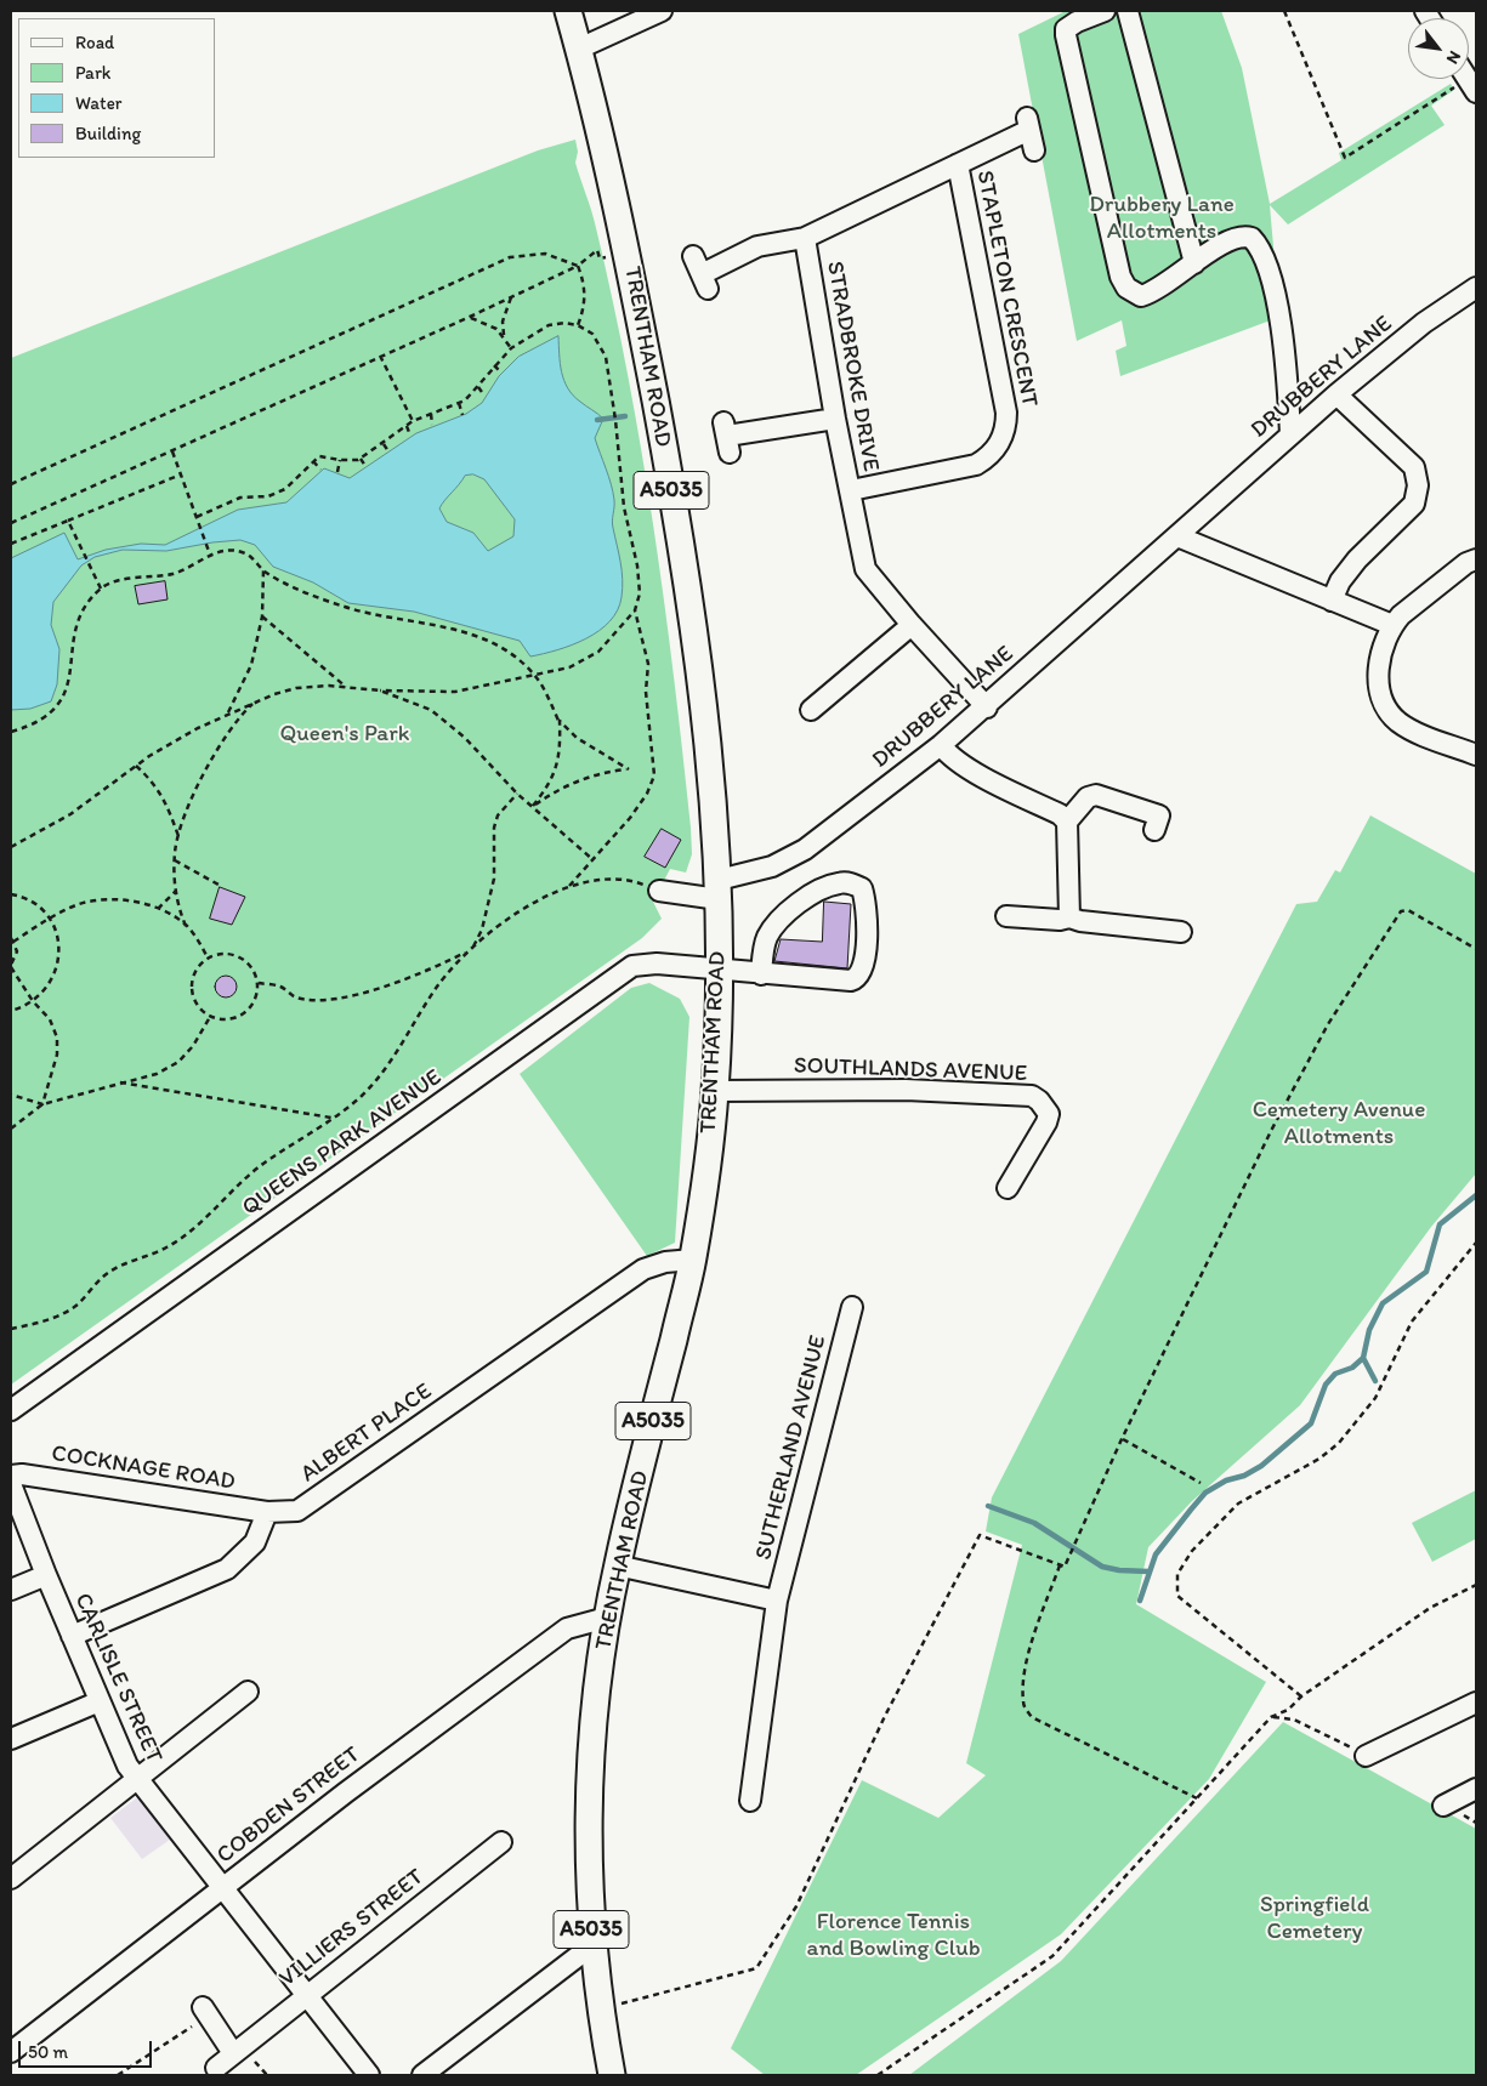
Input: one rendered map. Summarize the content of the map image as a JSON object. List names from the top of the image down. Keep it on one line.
{"streets":{"main road":["TRENTHAM ROAD","A5035"],"street":["STAPLETON CRESCENT","STRADBROKE DRIVE","DRUBBERY LANE","SOUTHLANDS AVENUE","QUEENS PARK AVENUE","ALBERT PLACE","SUTHERLAND AVENUE","COCKNAGE ROAD","CARLISLE STREET","COBDEN STREET","VILLIERS STREET"]},"crossings":[["STAPLETON CRESCENT","STRADBROKE DRIVE"],["TRENTHAM ROAD","DRUBBERY LANE"],["TRENTHAM ROAD","SOUTHLANDS AVENUE"],["TRENTHAM ROAD","QUEENS PARK AVENUE"],["TRENTHAM ROAD","ALBERT PLACE"],["TRENTHAM ROAD","COBDEN STREET"],["STRADBROKE DRIVE","DRUBBERY LANE"],["ALBERT PLACE","COCKNAGE ROAD"],["CARLISLE STREET","COBDEN STREET"],["CARLISLE STREET","VILLIERS STREET"]],"parks":["Drubbery Lane Allotments","Queen's Park","Cemetery Avenue Allotments","Springfield Cemetery","Florence Tennis and Bowling Club"],"legend":["Road","Park","Water","Building"],"scale_bar":"50 m","north":"bottom right"}
